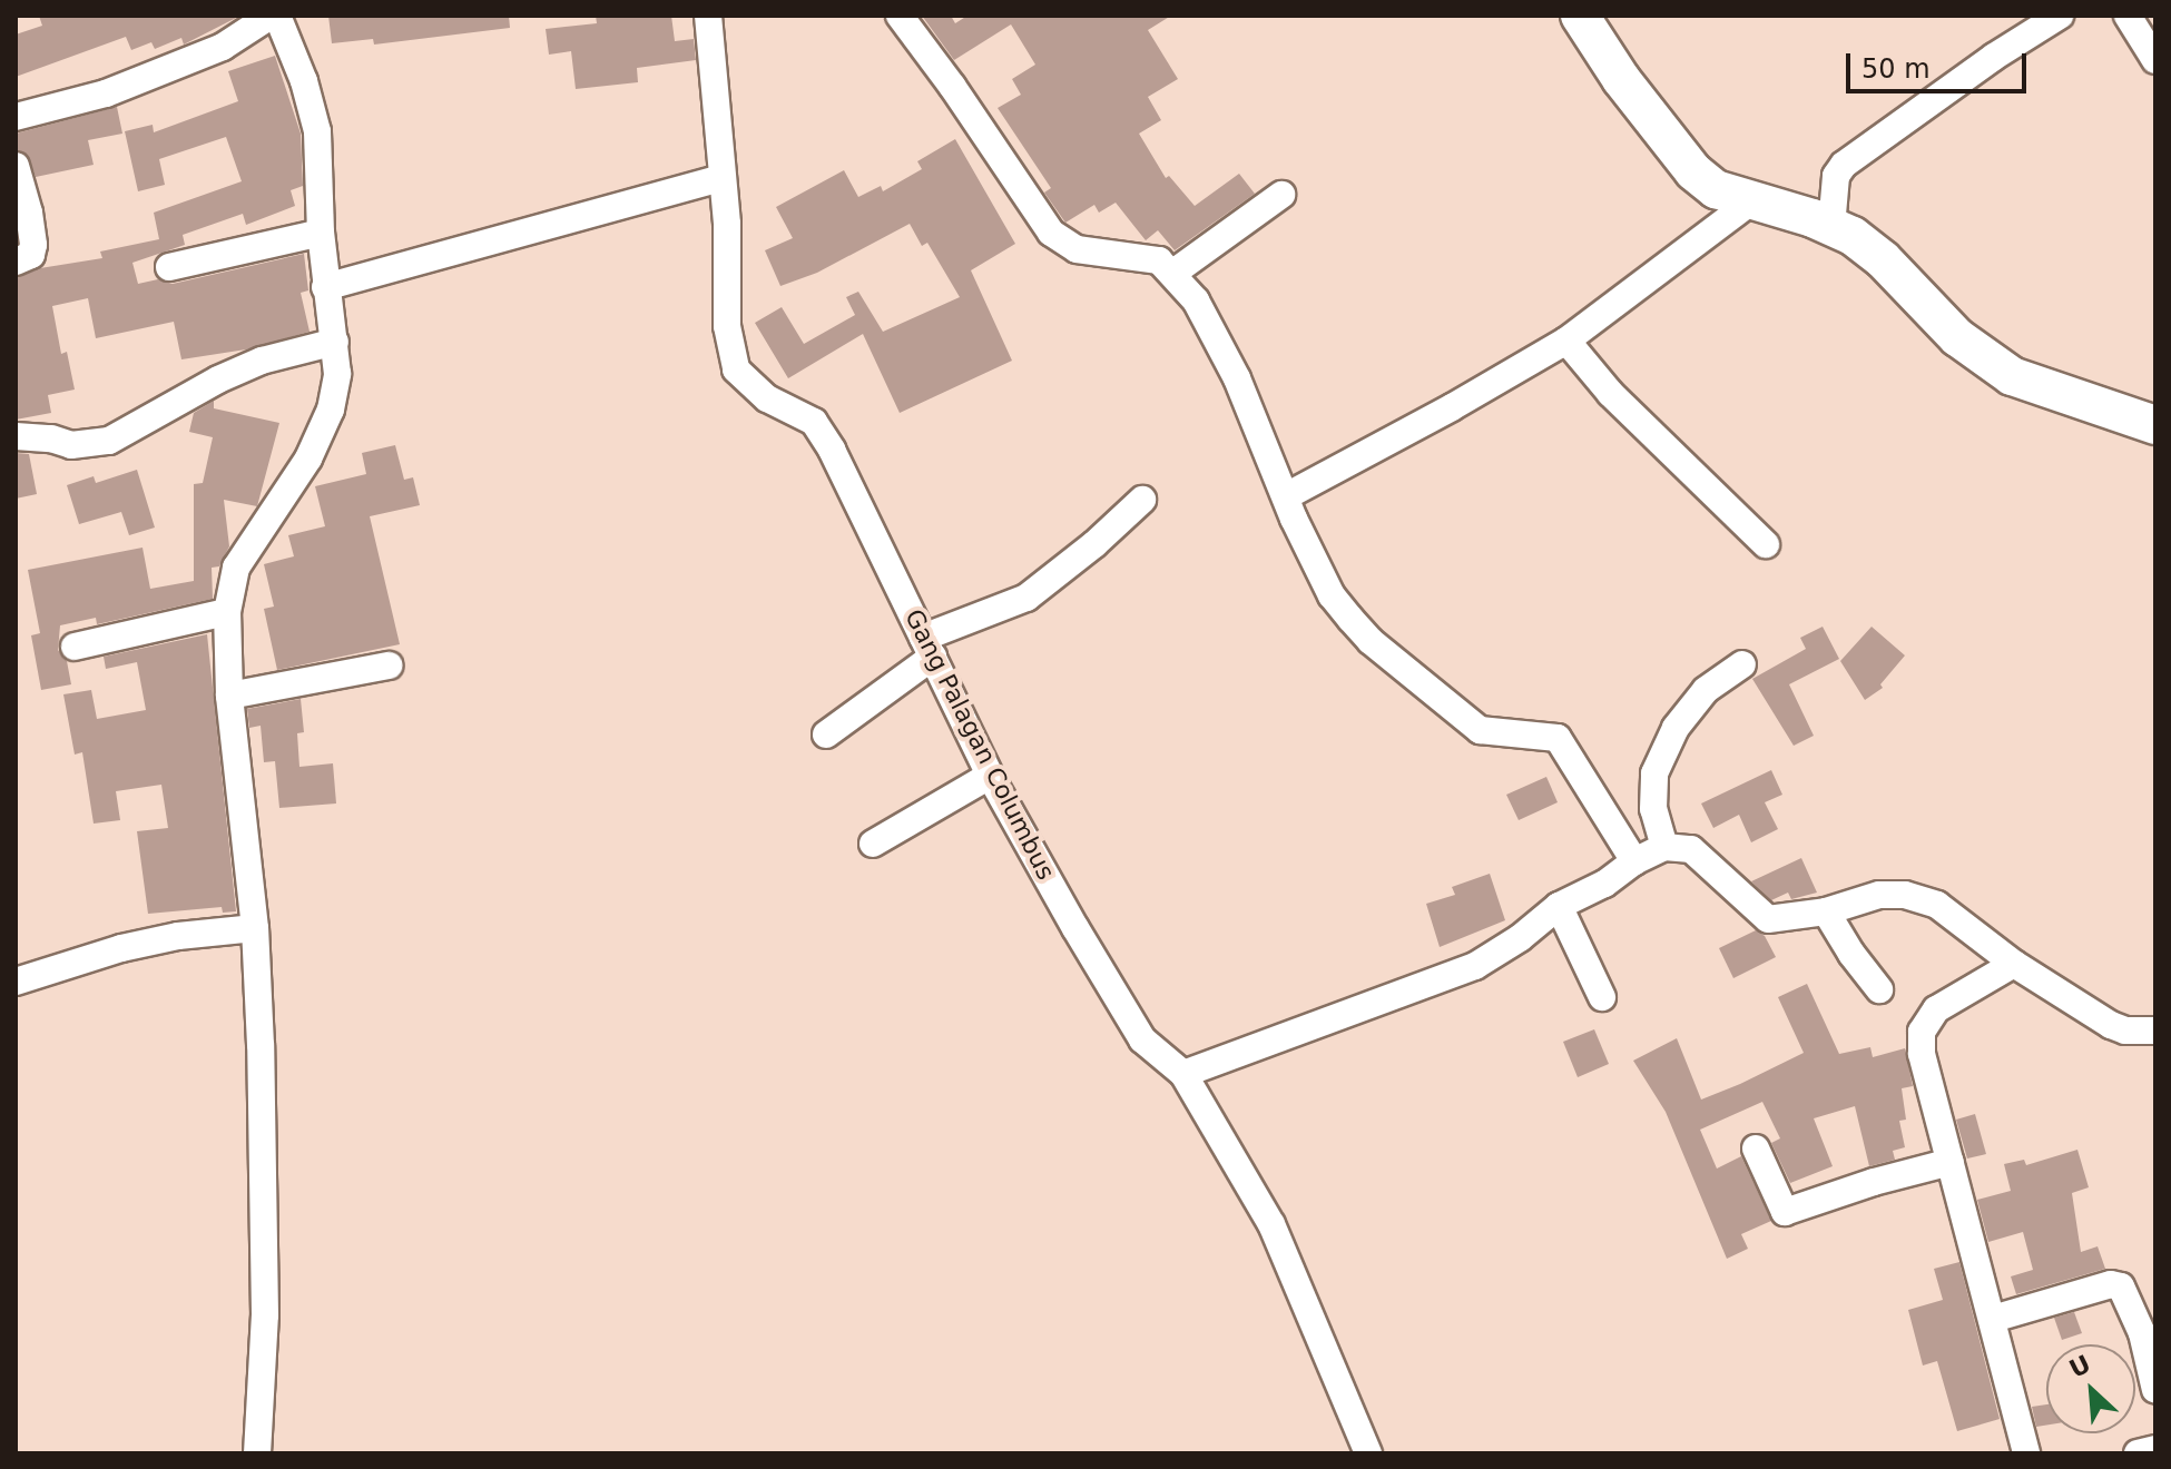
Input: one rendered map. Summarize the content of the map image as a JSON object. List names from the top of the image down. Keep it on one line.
{"streets":{"street":["Gang Palagan Columbus"]},"scale_bar":"50 m","north":"top left"}
